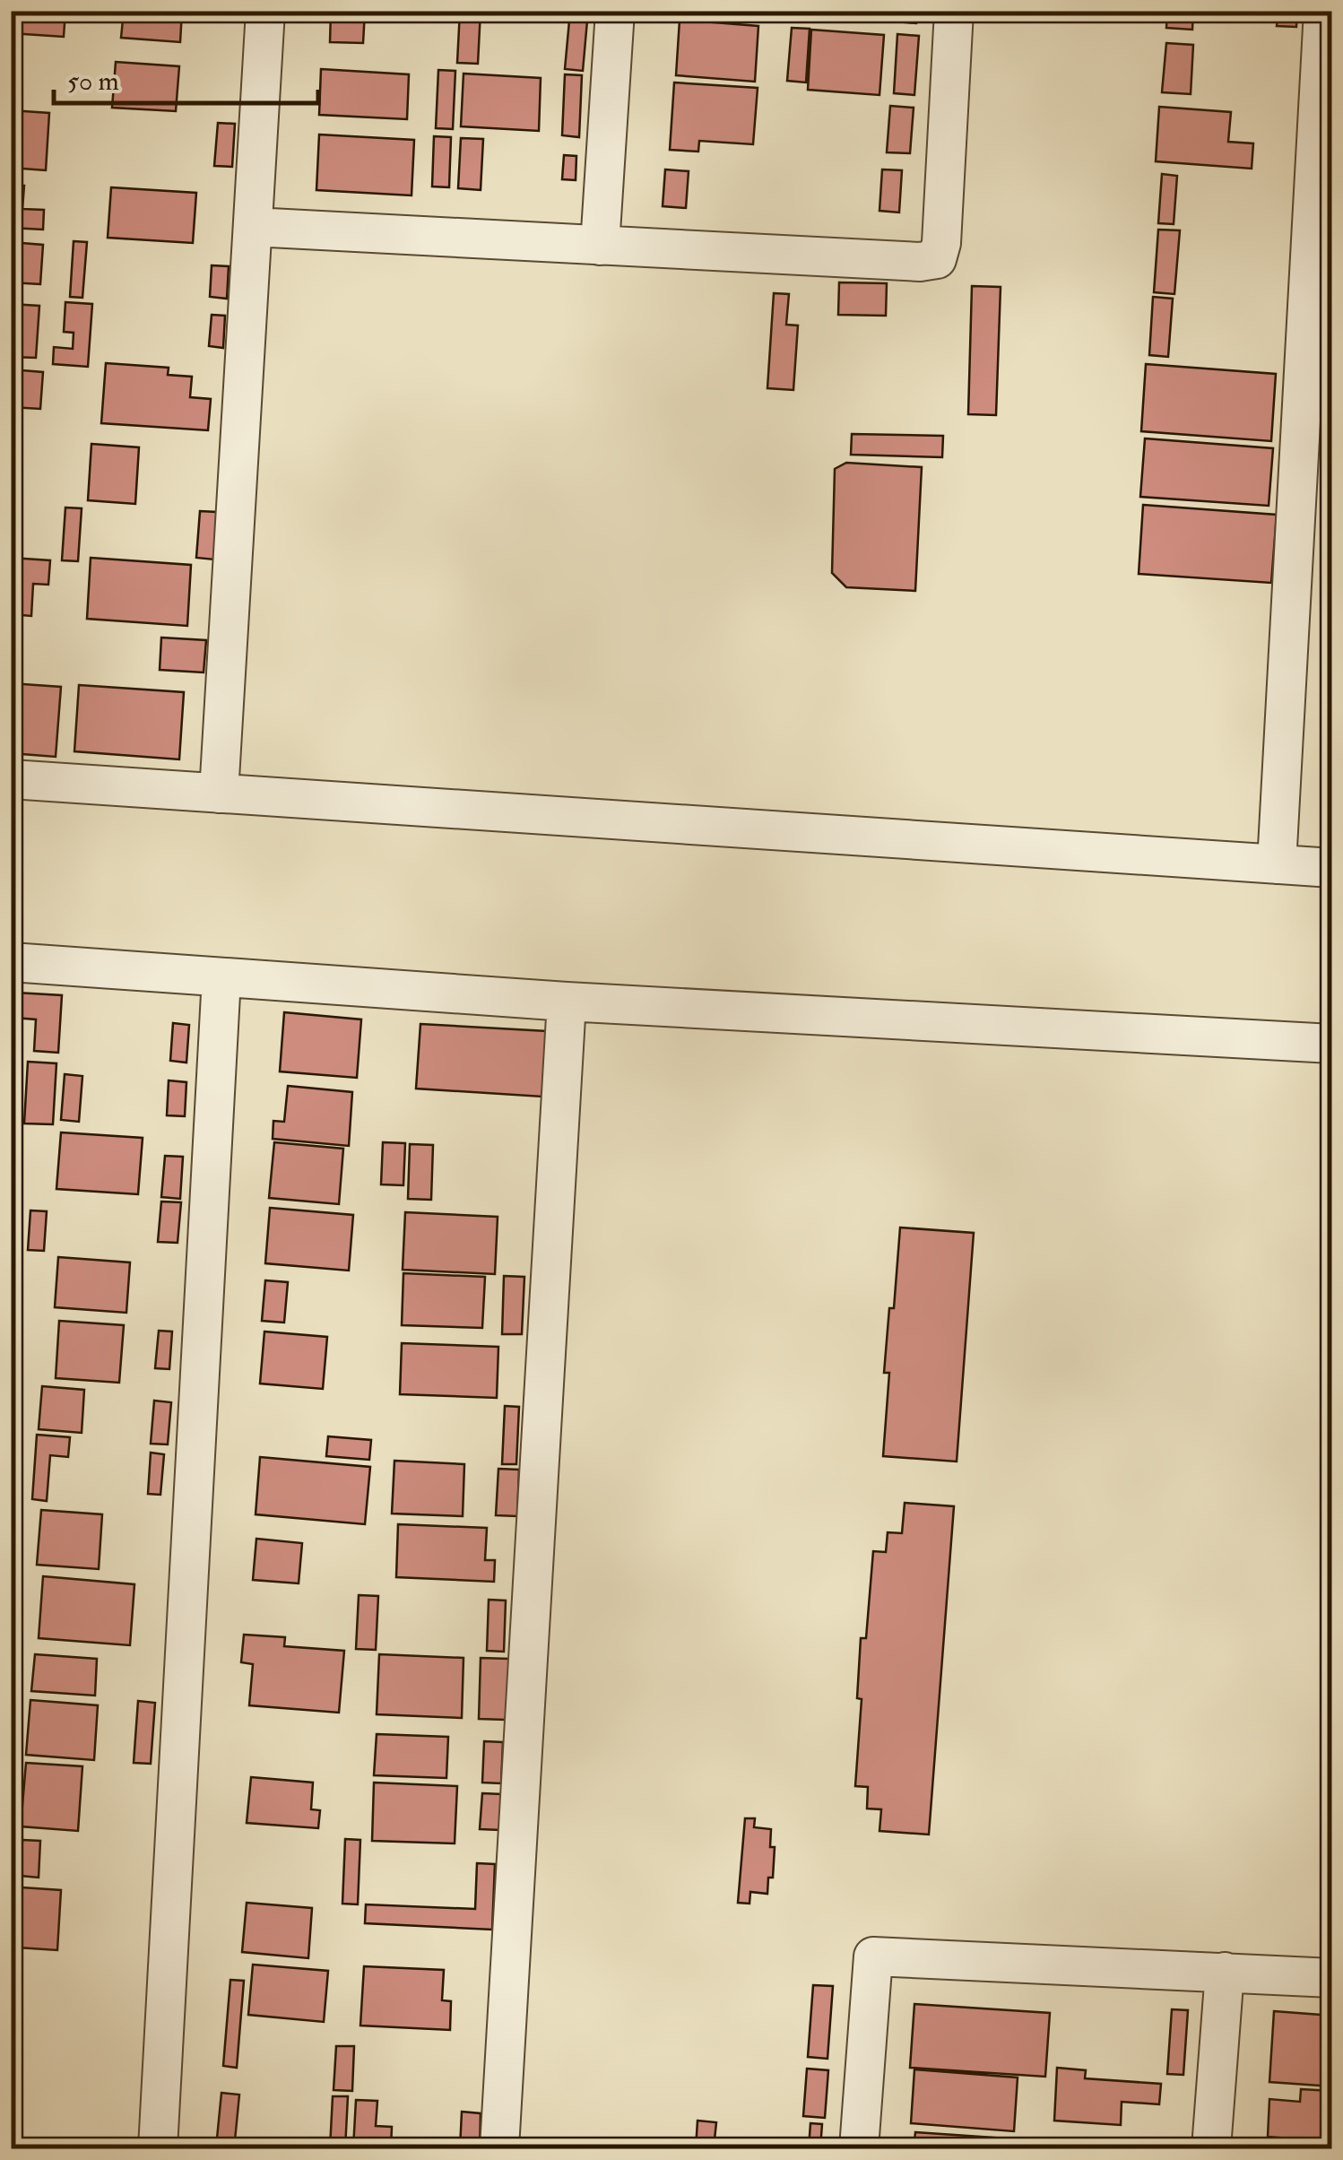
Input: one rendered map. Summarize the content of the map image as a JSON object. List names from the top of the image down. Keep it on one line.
{"scale_bar":"50 m"}
